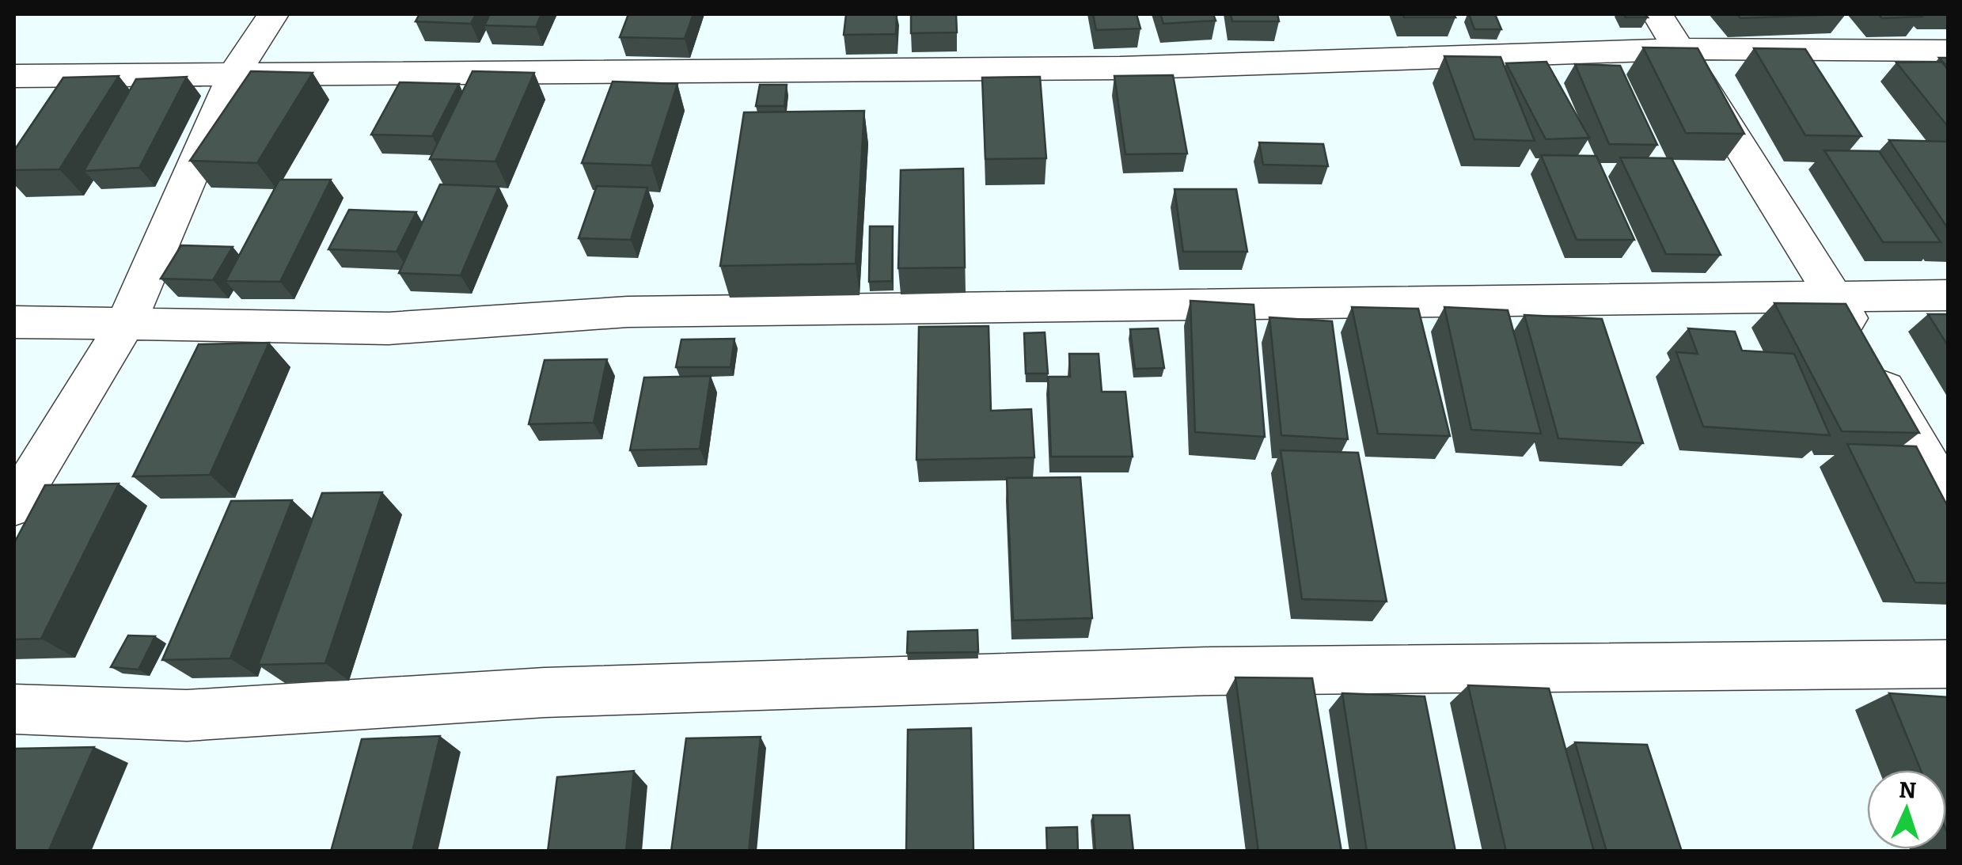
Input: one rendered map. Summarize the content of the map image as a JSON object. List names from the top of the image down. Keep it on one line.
{"north":"top"}
